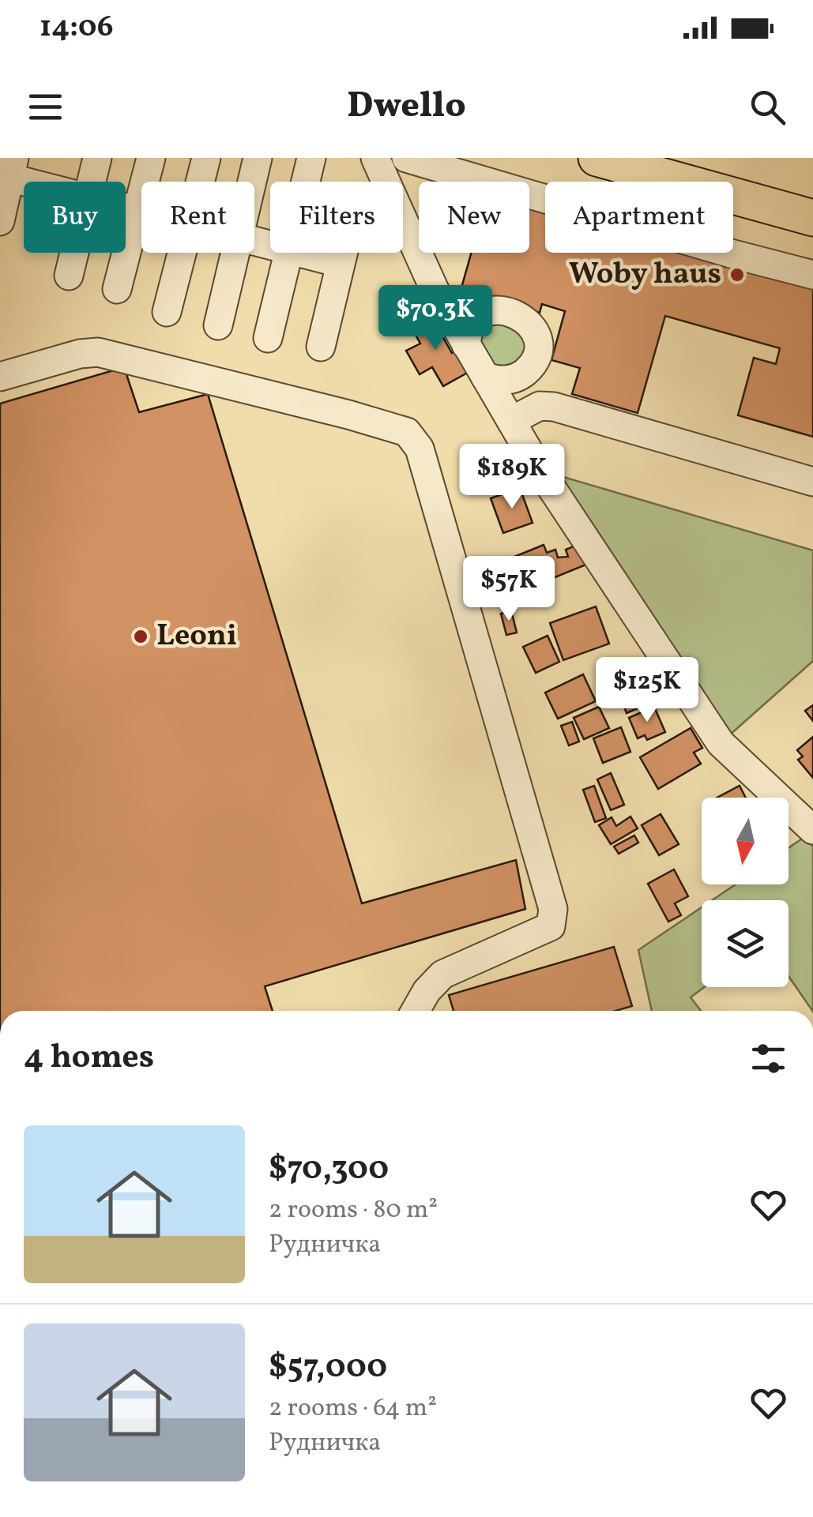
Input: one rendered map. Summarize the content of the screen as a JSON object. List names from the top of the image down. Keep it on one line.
{"places":["Woby haus","Leoni"],"north":"bottom","page":{"status":"14:06","header":"Dwello","chip":["Buy","Rent","Filters","New","Apartment"],"price":["$70.3K","$189K","$57K","$125K"],"heading":"4 homes","list":[{"name":"$70,300","note":"2 rooms · 80 m² · Рудничка"},{"name":"$57,000","note":"2 rooms · 64 m² · Рудничка"}]}}
